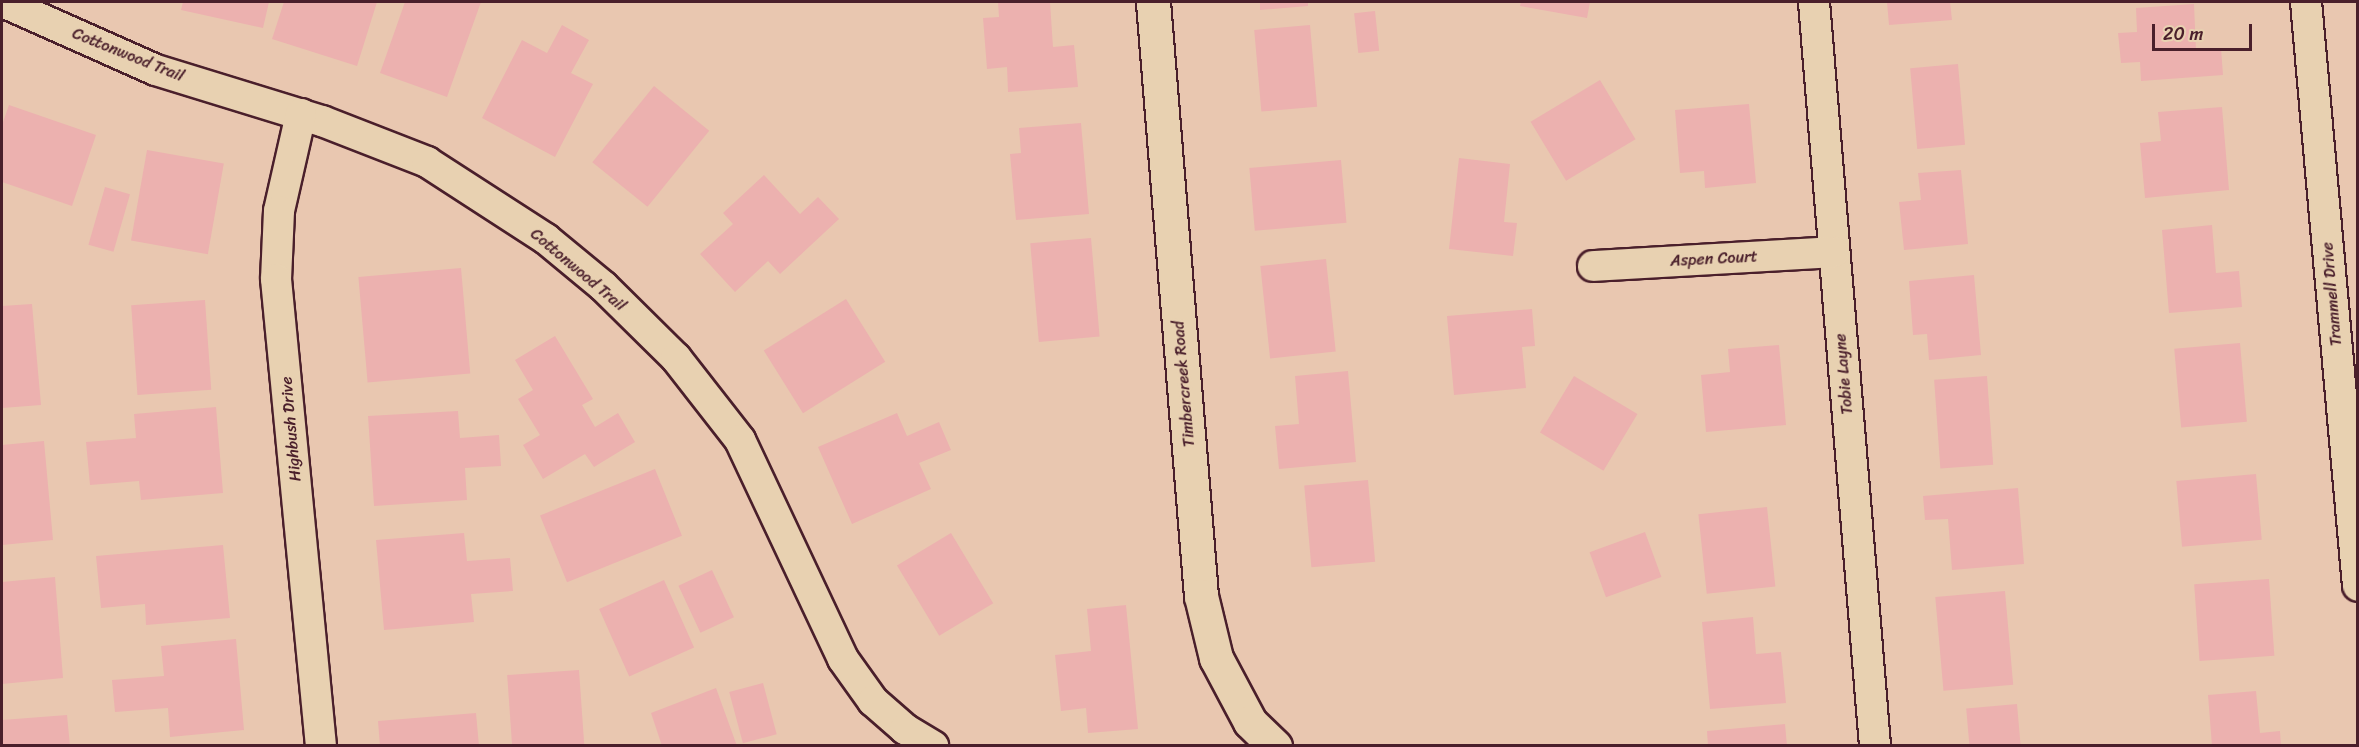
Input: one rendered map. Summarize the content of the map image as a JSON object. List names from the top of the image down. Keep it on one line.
{"streets":{"street":["Cottonwood Trail","Aspen Court","Trammell Drive","Tobie Layne","Timbercreek Road","Highbush Drive"]},"crossings":[["Cottonwood Trail","Highbush Drive"],["Aspen Court","Tobie Layne"]],"scale_bar":"20 m"}
